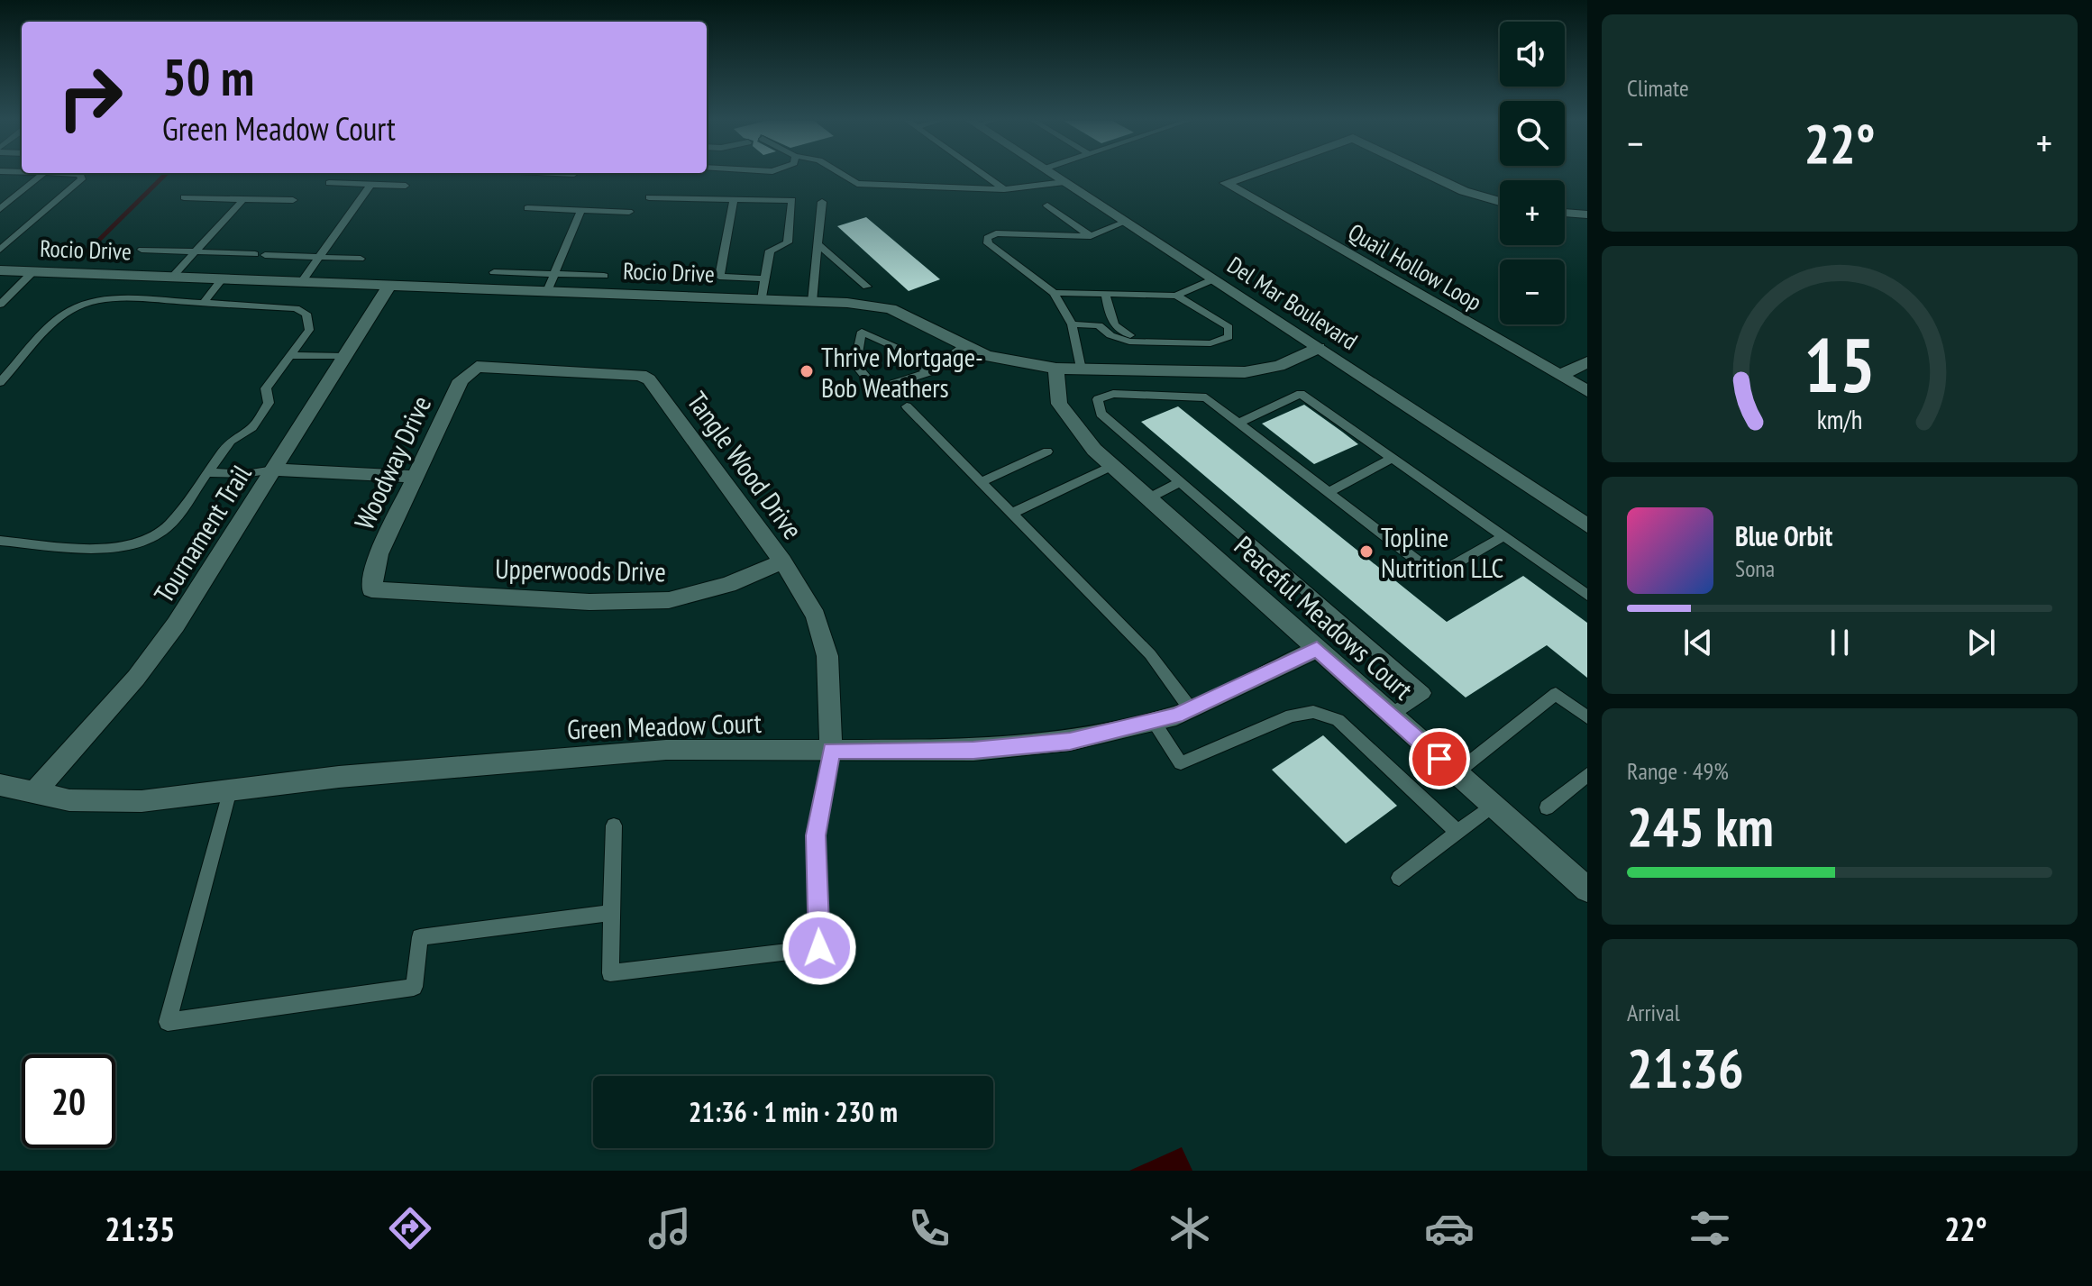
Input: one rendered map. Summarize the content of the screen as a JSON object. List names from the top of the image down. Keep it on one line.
{"streets":{"street":["Rocio Drive","Quail Hollow Loop","Del Mar Boulevard","Woodway Drive","Tangle Wood Drive","Tournament Trail","Upperwoods Drive","Peaceful Meadows Court","Green Meadow Court"]},"crossings":[["Rocio Drive","Del Mar Boulevard"],["Rocio Drive","Tournament Trail"],["Rocio Drive","Peaceful Meadows Court"],["Woodway Drive","Tangle Wood Drive"],["Woodway Drive","Upperwoods Drive"],["Tangle Wood Drive","Upperwoods Drive"],["Tangle Wood Drive","Green Meadow Court"],["Tournament Trail","Green Meadow Court"],["Peaceful Meadows Court","Green Meadow Court"]],"places":["Thrive Mortgage- Bob Weathers","Topline Nutrition LLC"],"page":{"tile":["Climate",["Range · 49%","245 km"],["Arrival","21:36"]],"map_buttons":["+","−"],"turn":["50 m","Green Meadow Court"],"heat":["−","22°","+"],"song":["Blue Orbit","Sona"],"limit":"20","trip":"21:36 · 1 min · 230 m","tabs":["21:35","22°"],"gauge":["15","km/h"]}}
